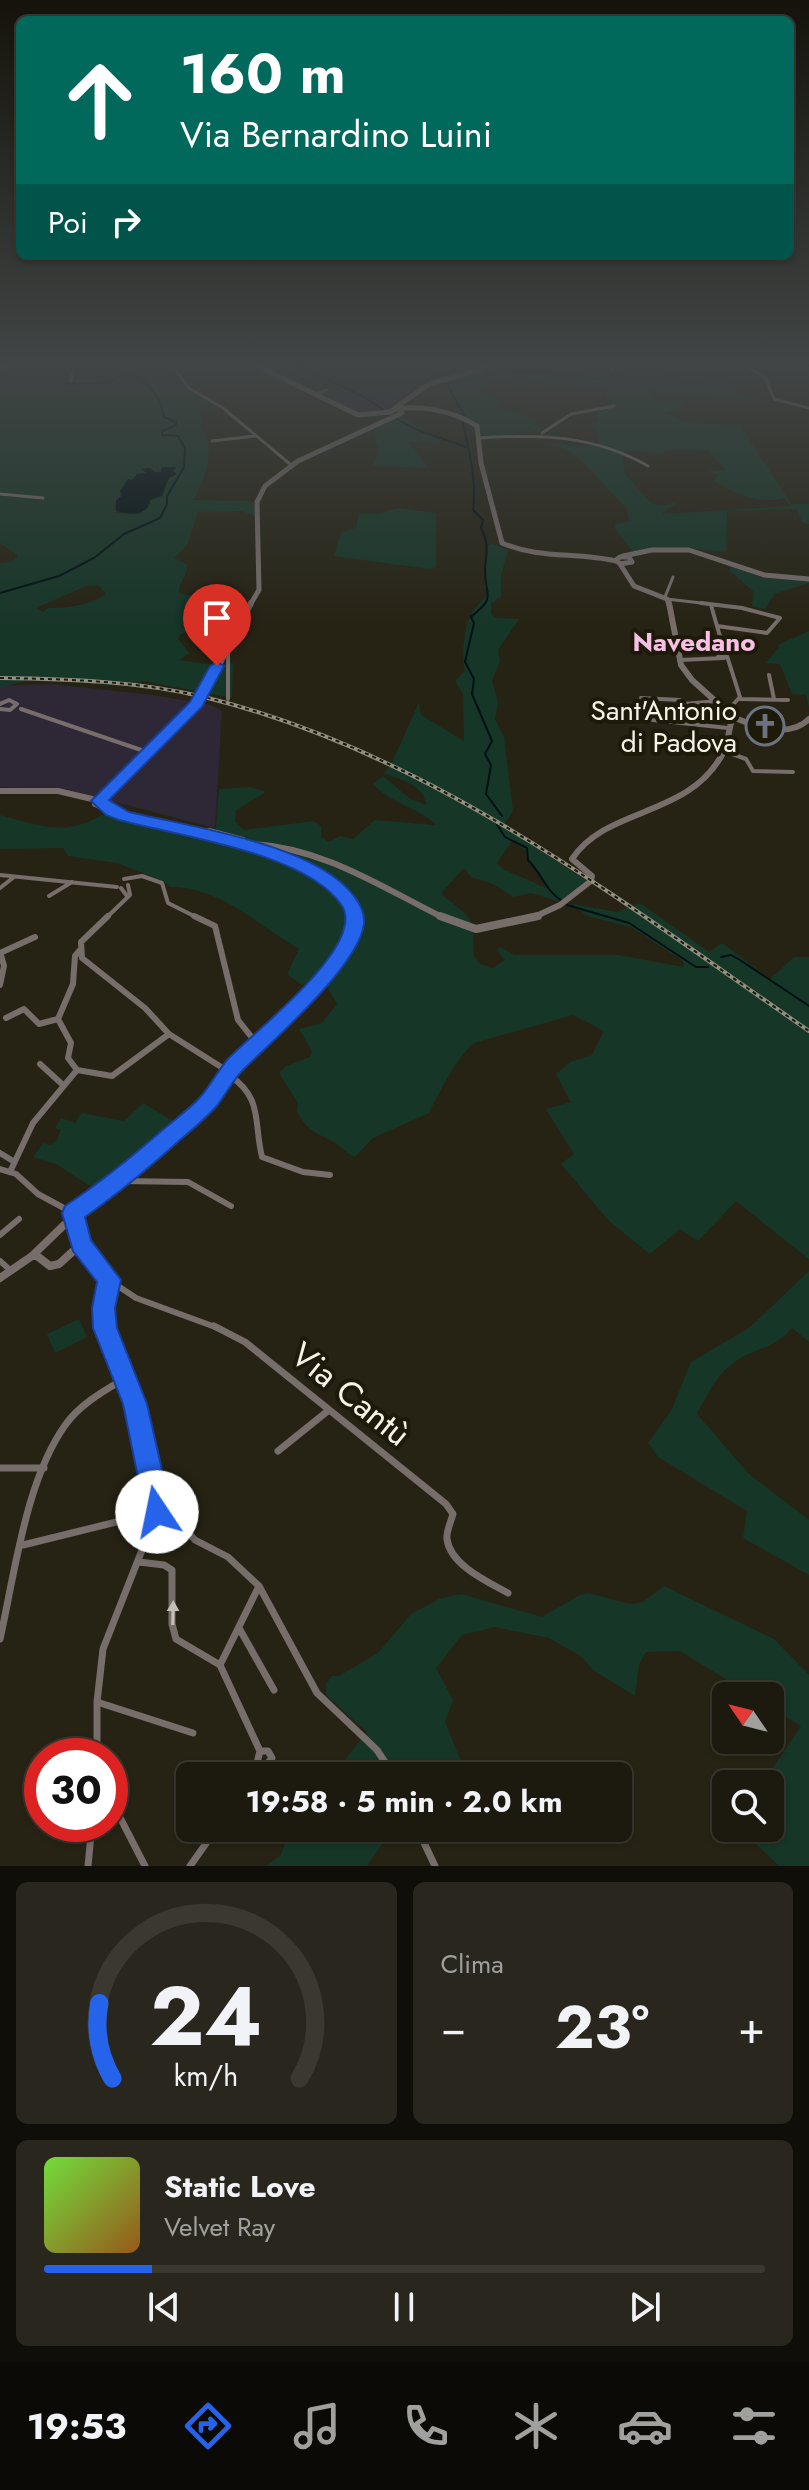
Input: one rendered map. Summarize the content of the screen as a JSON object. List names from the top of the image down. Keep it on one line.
{"streets":{"street":["Via Cantù"]},"districts":["Navedano"],"places":{"church":["Sant'Antonio di Padova"]},"north":"top left","page":{"turn":["160 m","Via Bernardino Luini"],"then":"Poi","limit":"30","trip":"19:58 · 5 min · 2.0 km","tile":"Clima","heat":["−","23°","+"],"song":["Static Love","Velvet Ray"],"tabs":"19:53","gauge":["24","km/h"]}}
